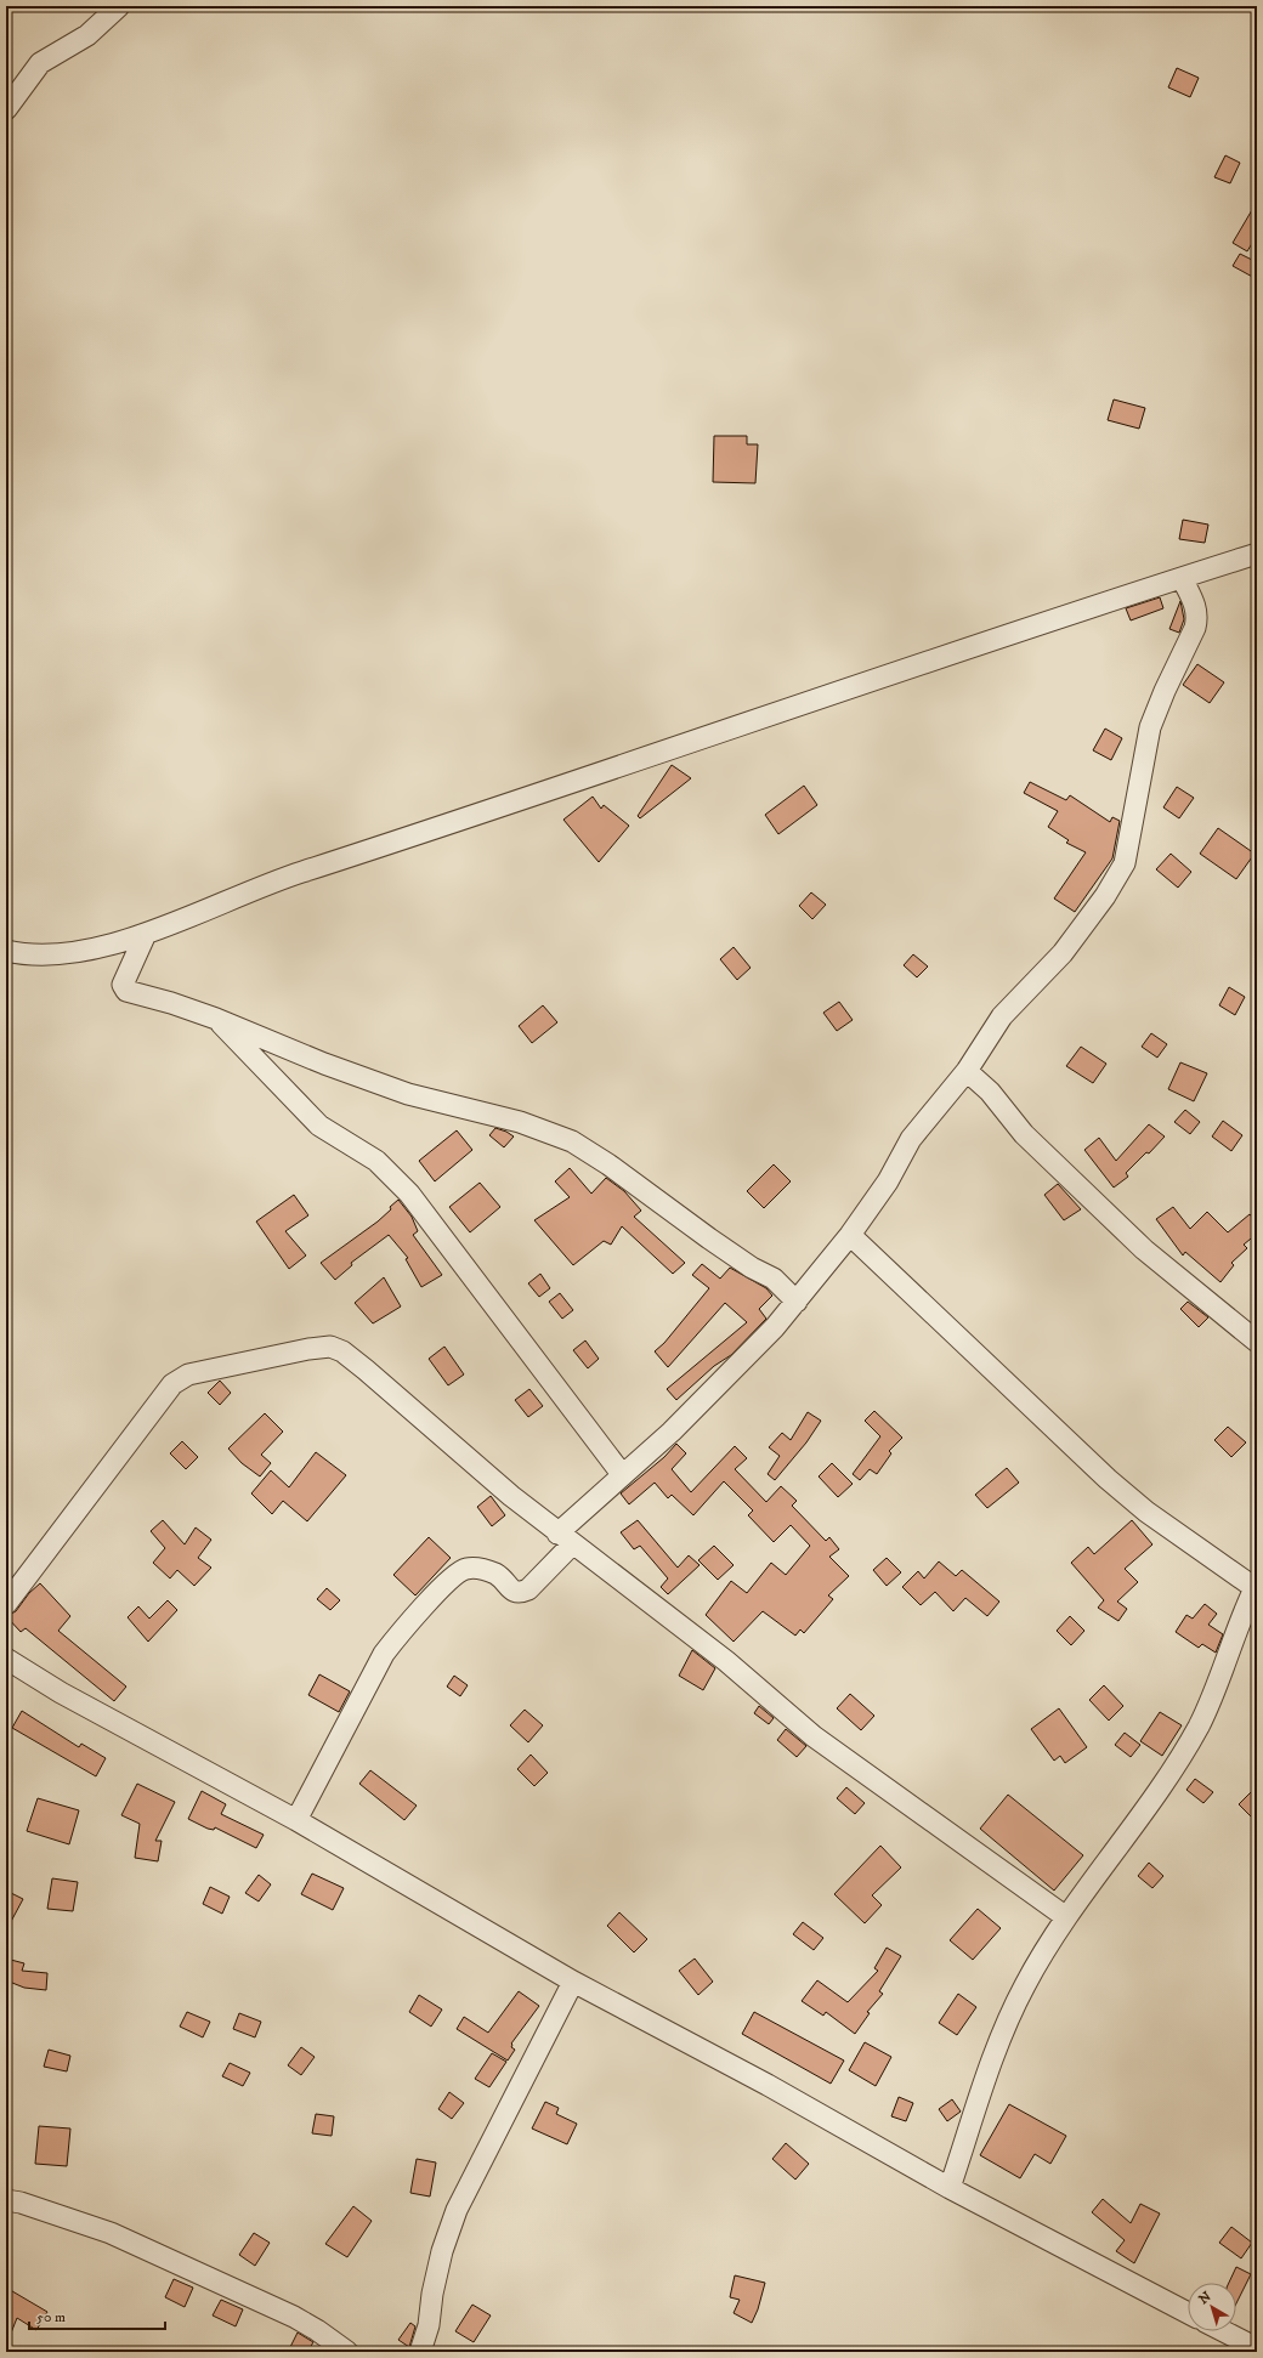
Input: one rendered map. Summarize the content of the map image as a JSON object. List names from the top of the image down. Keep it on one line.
{"scale_bar":"50 m","north":"top left"}
